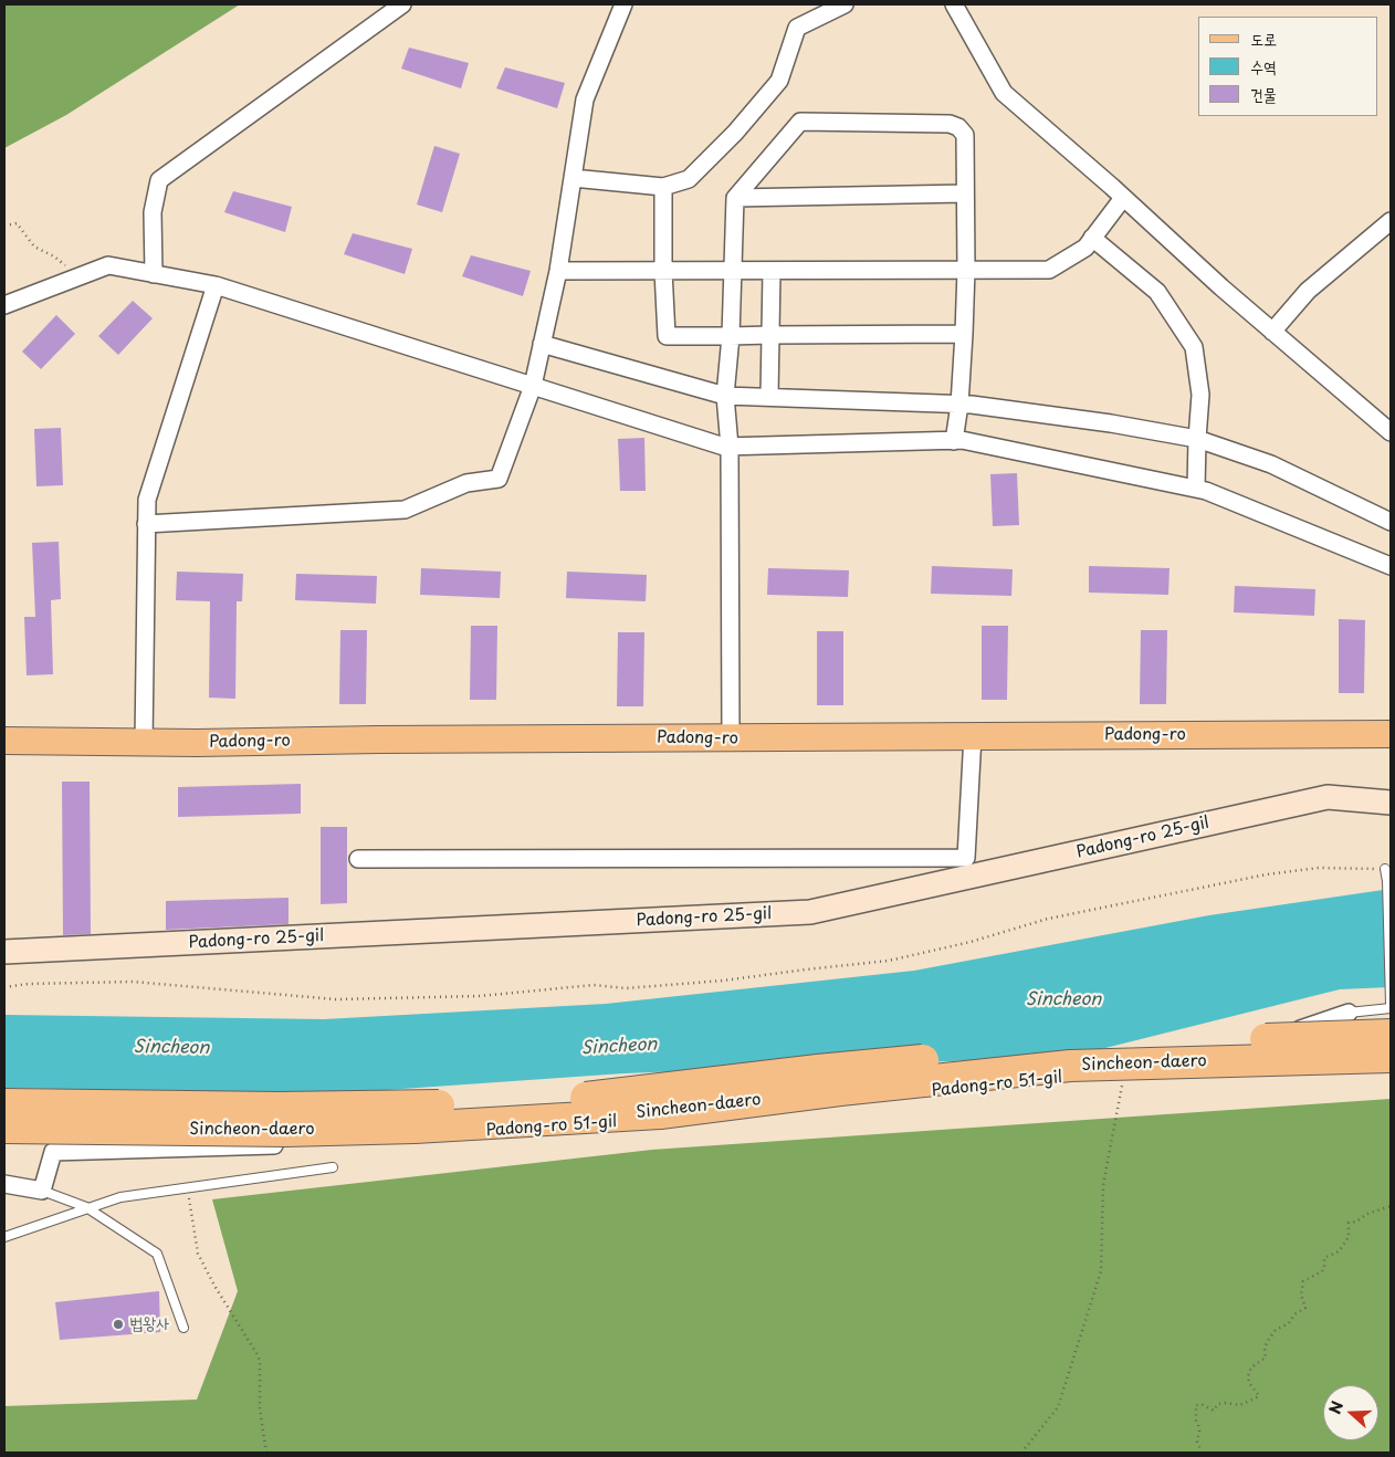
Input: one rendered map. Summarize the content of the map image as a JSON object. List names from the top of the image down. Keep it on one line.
{"streets":{"highway":["Sincheon-daero"],"main road":["Padong-ro"],"street":["Padong-ro 25-gil","Padong-ro 51-gil"]},"water":["Sincheon"],"places":["법왕사"],"legend":["도로","수역","건물"],"north":"left"}
